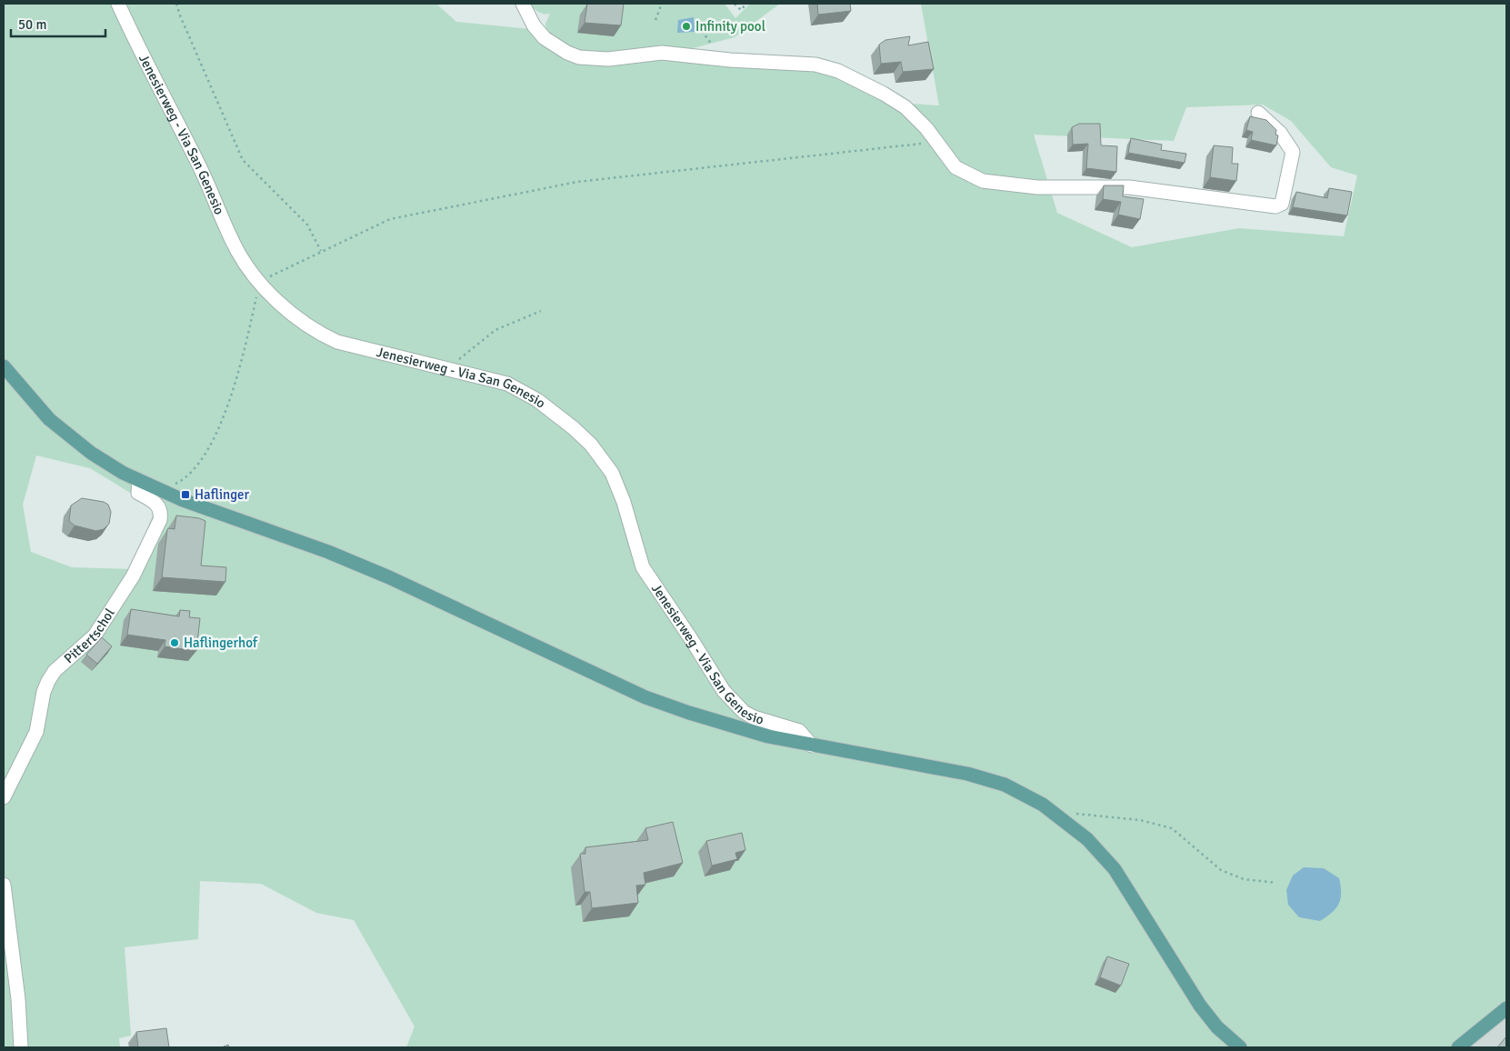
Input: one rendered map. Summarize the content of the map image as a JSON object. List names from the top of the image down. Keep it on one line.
{"streets":{"street":["Jenesierweg - Via San Genesio","Pittertschol"]},"places":{"other":["Infinity pool","Haflingerhof"],"transit":["Haflinger"]},"scale_bar":"50 m"}
